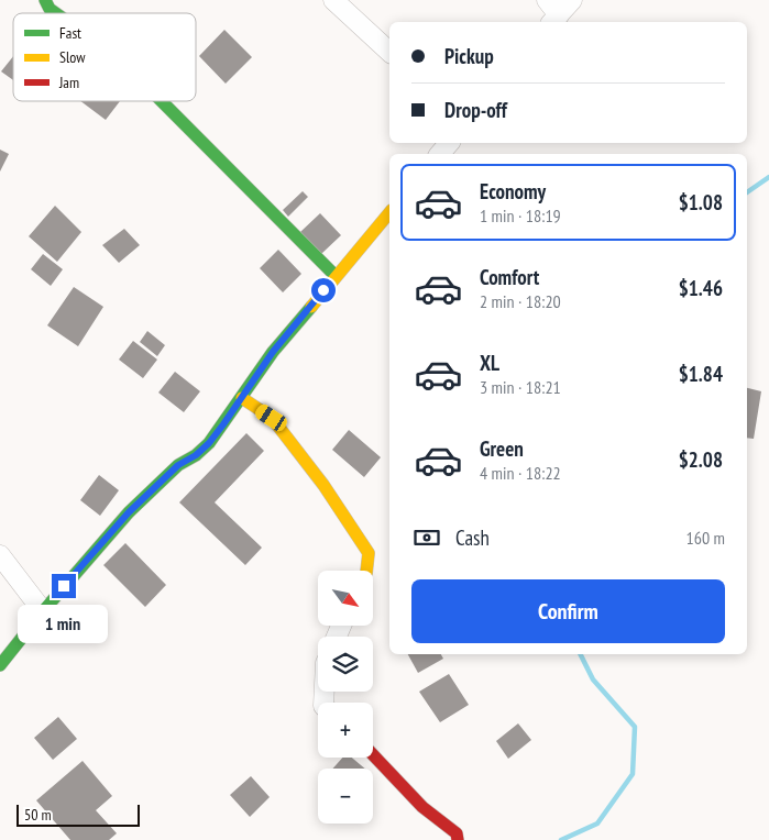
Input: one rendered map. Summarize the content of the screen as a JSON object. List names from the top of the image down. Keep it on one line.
{"legend":["Fast","Slow","Jam"],"scale_bar":"50 m","north":"bottom right","page":{"banner":["Pickup","Drop-off"],"list":[{"name":"Economy","note":"1 min · 18:19","value":"$1.08"},{"name":"Comfort","note":"2 min · 18:20","value":"$1.46"},{"name":"XL","note":"3 min · 18:21","value":"$1.84"},{"name":"Green","note":"4 min · 18:22","value":"$2.08"}],"pay":["Cash","160 m"],"buttons":"Confirm","map_buttons":["+","−"],"bubble":"1 min","scale":"50 m"}}
